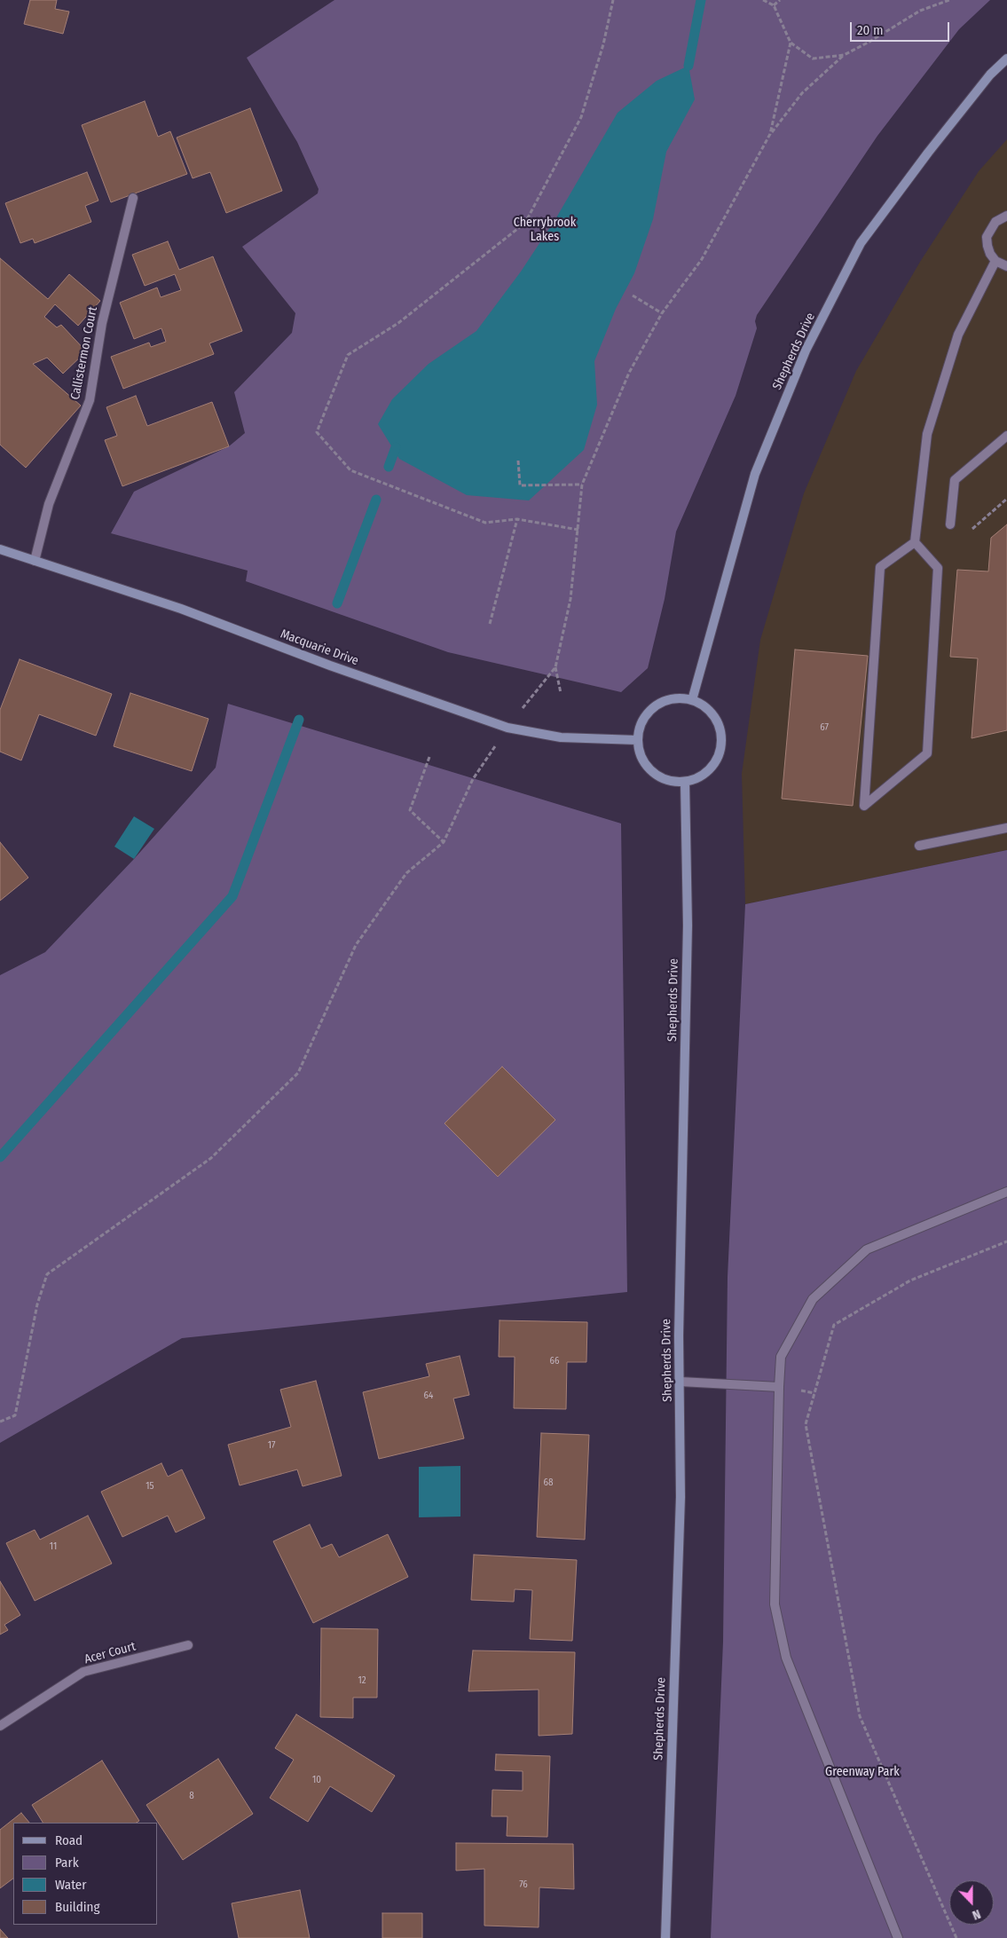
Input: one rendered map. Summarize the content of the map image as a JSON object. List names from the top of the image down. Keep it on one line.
{"streets":{"main road":["Shepherds Drive","Macquarie Drive"],"street":["Callistermon Court","Acer Court"]},"crossings":[["Shepherds Drive","Macquarie Drive"],["Callistermon Court","Macquarie Drive"]],"parks":["Cherrybrook Lakes","Greenway Park"],"house_numbers":["67","66","64","17","68","15","11","12","10","8","76"],"legend":["Road","Park","Water","Building"],"scale_bar":"20 m","north":"bottom"}
